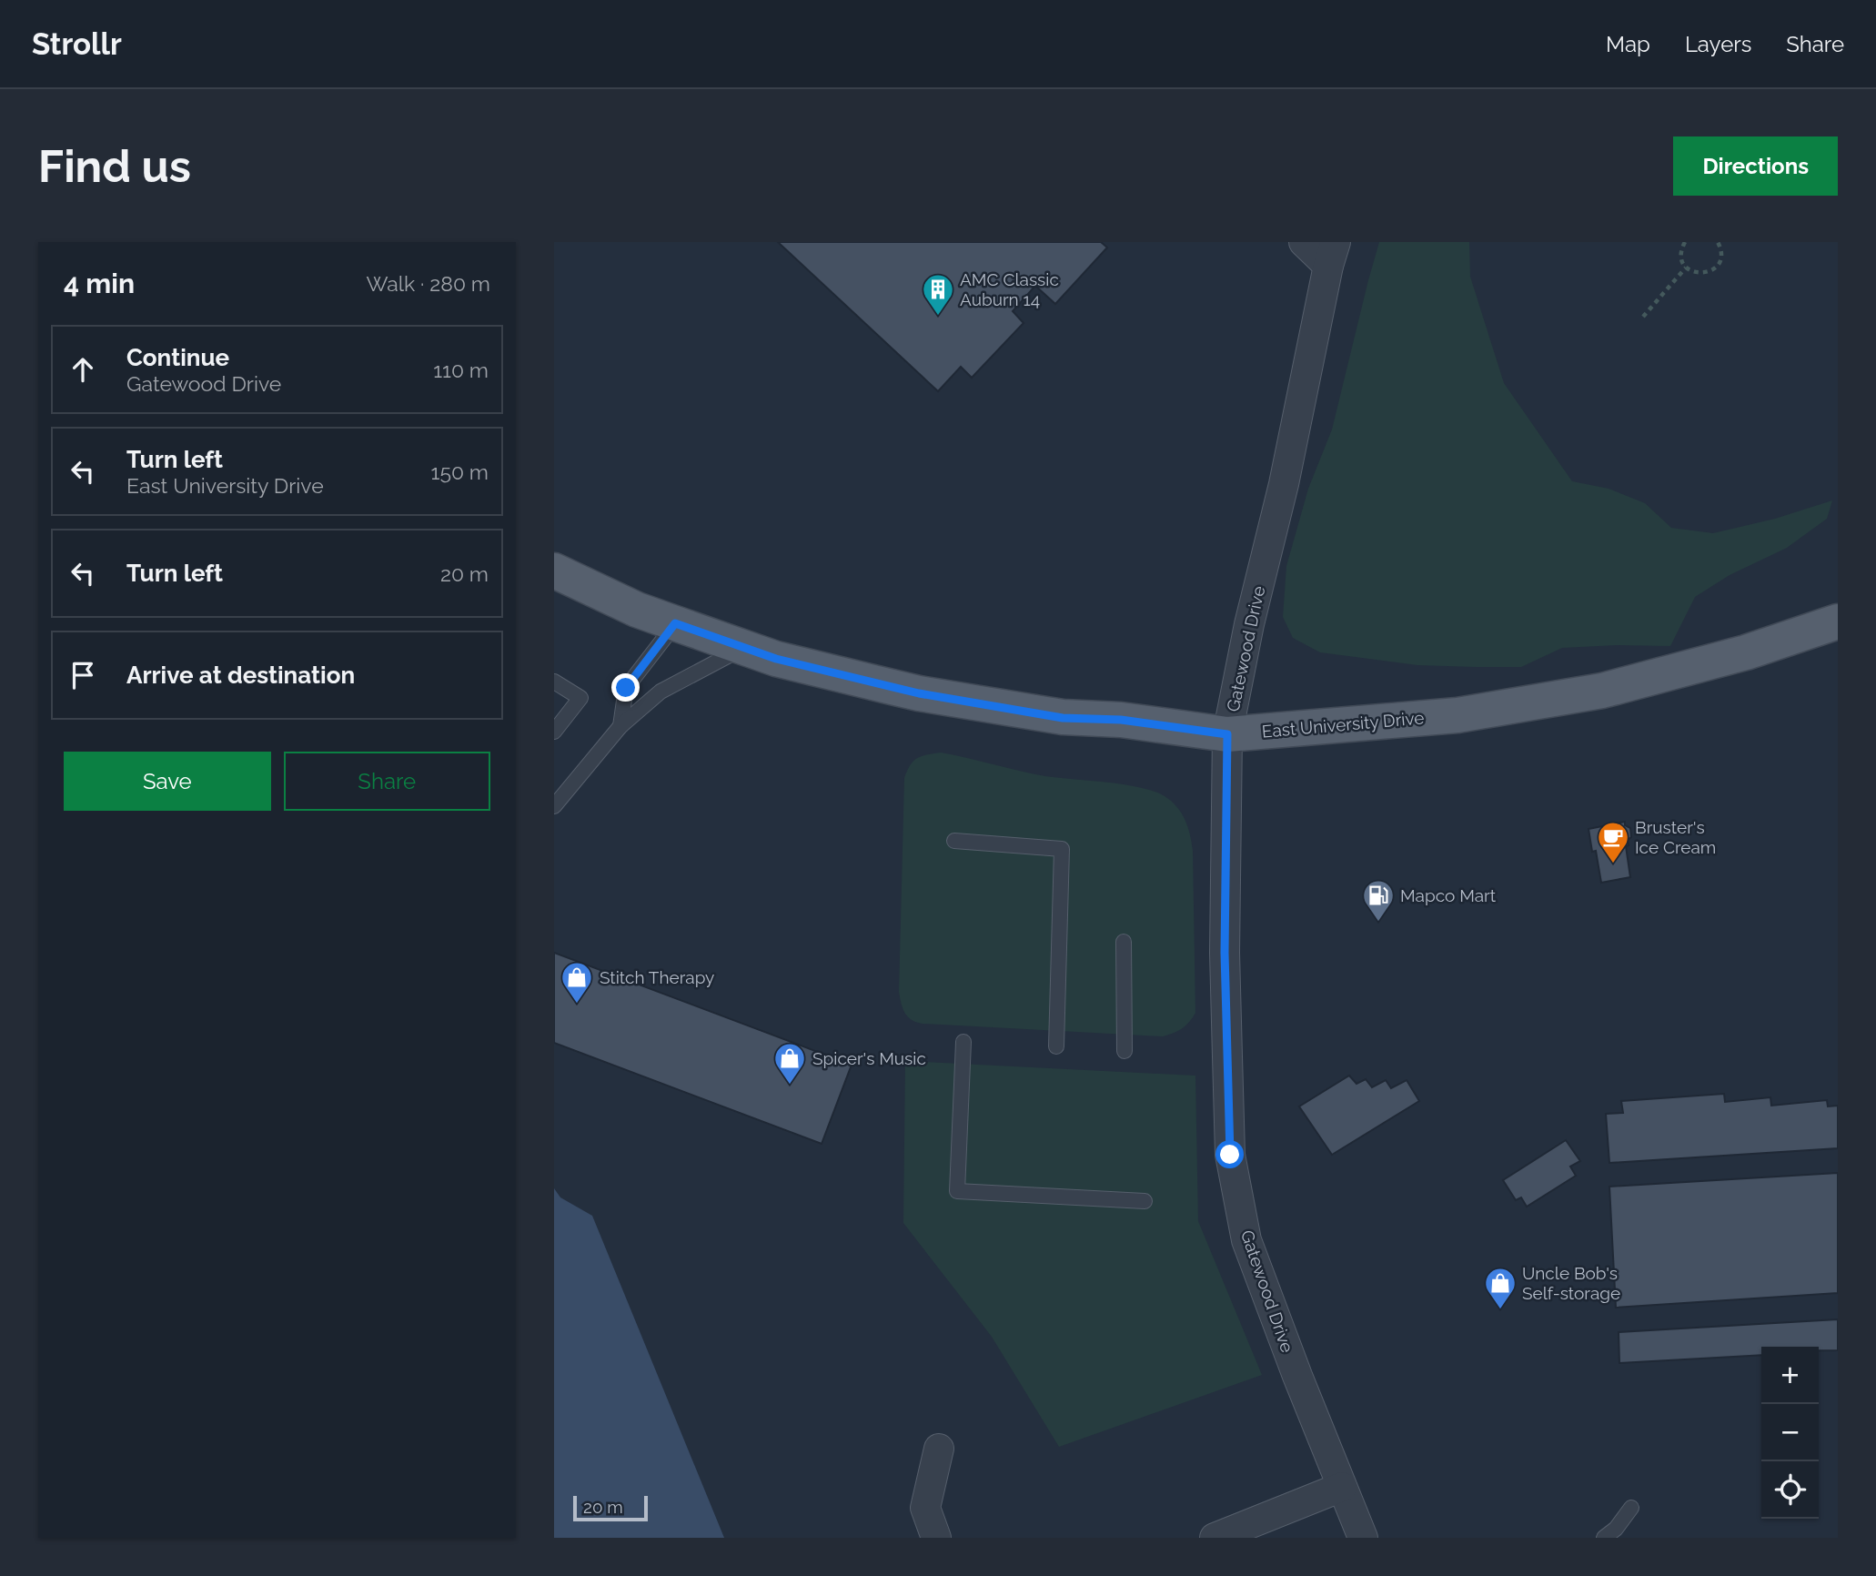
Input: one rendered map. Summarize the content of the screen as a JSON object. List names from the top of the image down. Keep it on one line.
{"streets":{"main road":["East University Drive"],"street":["Gatewood Drive"]},"crossings":[["Gatewood Drive","East University Drive"]],"places":{"building":["AMC Classic Auburn 14"],"cafe":["Bruster's Ice Cream"],"fuel station":["Mapco Mart"],"shop":["Stitch Therapy","Spicer's Music","Uncle Bob's Self-storage"]},"scale_bar":"20 m","page":{"header":"Strollr","nav":["Map","Layers","Share"],"buttons":["Directions",["Save","Share"]],"title":"Find us","heading":["4 min","Walk · 280 m"],"list":[["Continue","Gatewood Drive","110 m"],["Turn left","East University Drive","150 m"],["Turn left","20 m"],"Arrive at destination"],"map_buttons":["+","−"],"scale":"20 m"}}
